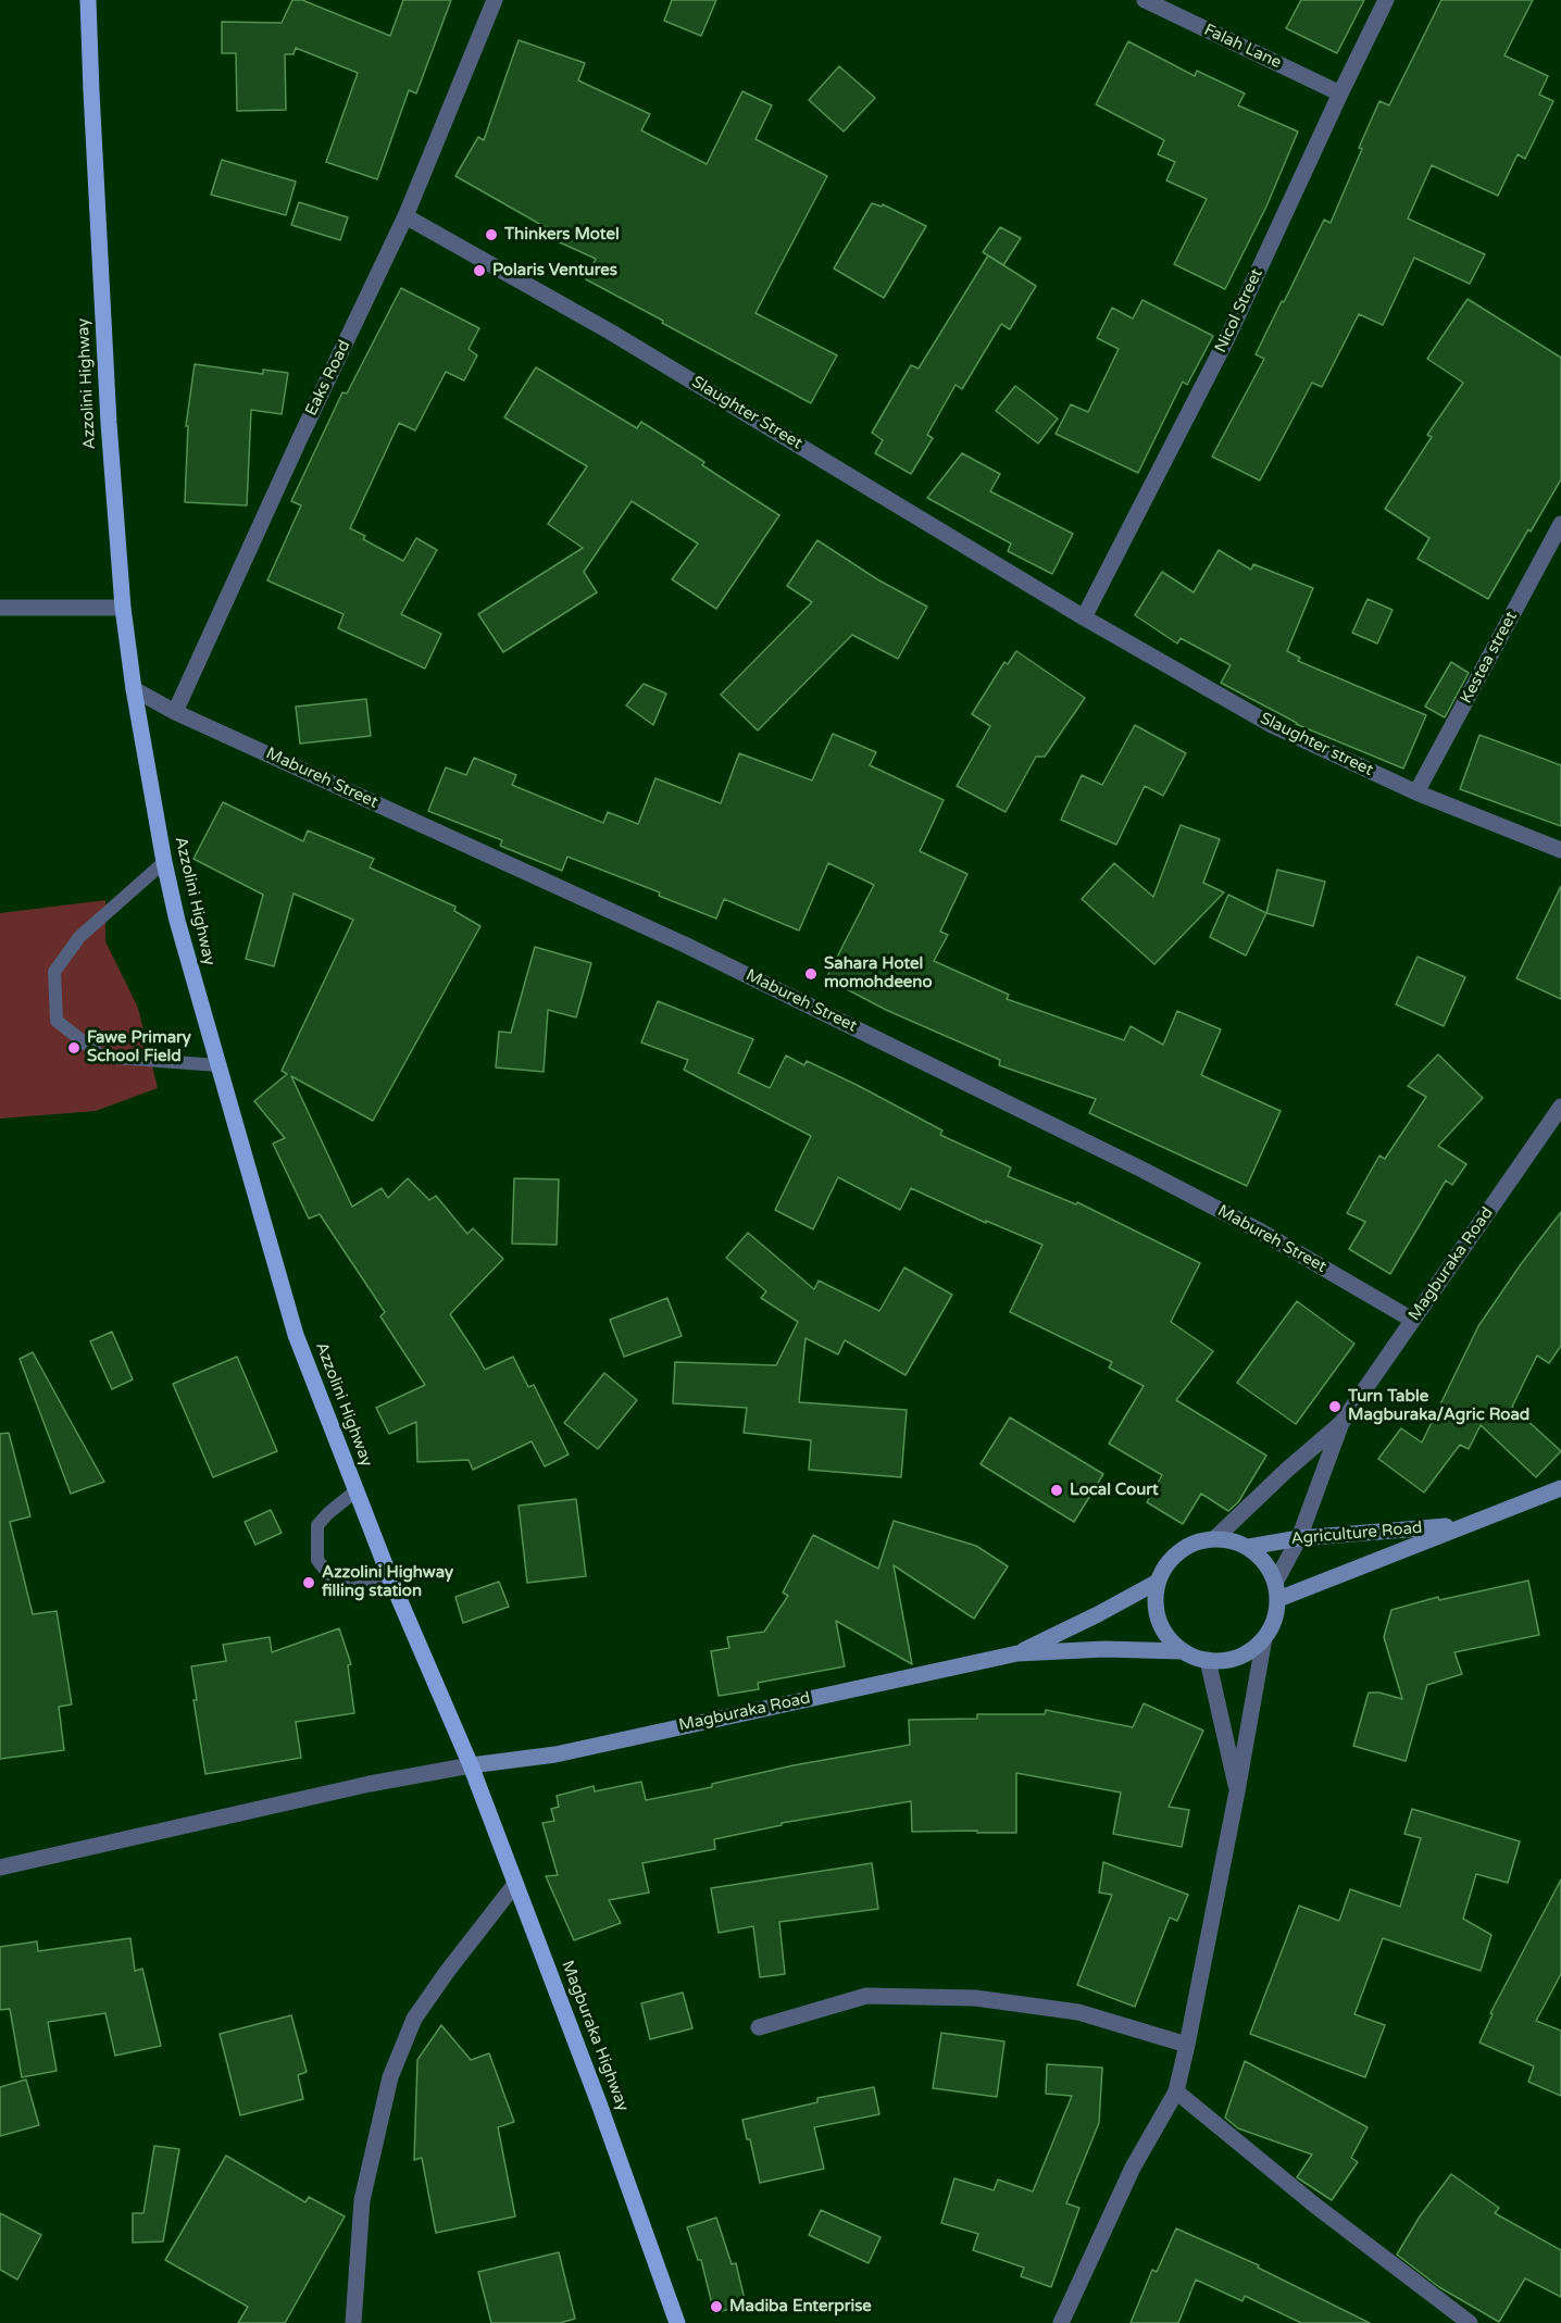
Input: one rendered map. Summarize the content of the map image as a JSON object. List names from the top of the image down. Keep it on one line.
{"streets":{"main road":["Azzolini Highway","Magburaka Road","Agriculture Road","Magburaka Highway"],"street":["Falah Lane","Nicol Street","Eaks Road","Slaughter Street","Kestea street","Slaughter street","Mabureh Street"]},"crossings":[["Falah Lane","Nicol Street"],["Nicol Street","Slaughter Street"],["Nicol Street","Slaughter street"],["Eaks Road","Slaughter Street"],["Eaks Road","Mabureh Street"],["Azzolini Highway","Magburaka Road"],["Azzolini Highway","Magburaka Highway"],["Slaughter Street","Slaughter street"],["Kestea street","Slaughter street"],["Mabureh Street","Magburaka Road"],["Magburaka Road","Agriculture Road"],["Magburaka Road","Magburaka Highway"]],"places":["Thinkers Motel","Polaris Ventures","Sahara Hotel momohdeeno","Fawe Primary School Field","Turn Table Magburaka/Agric Road","Local Court","Azzolini Highway filling station","Madiba Enterprise"]}
